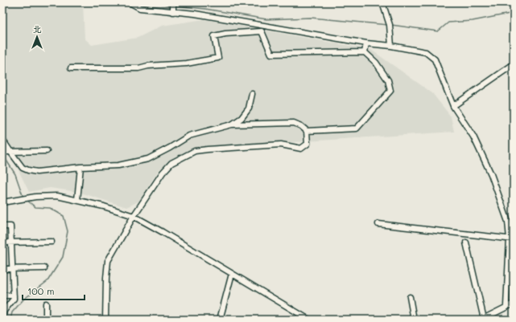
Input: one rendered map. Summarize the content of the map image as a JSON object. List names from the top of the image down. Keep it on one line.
{"scale_bar":"100 m","north":"top"}
